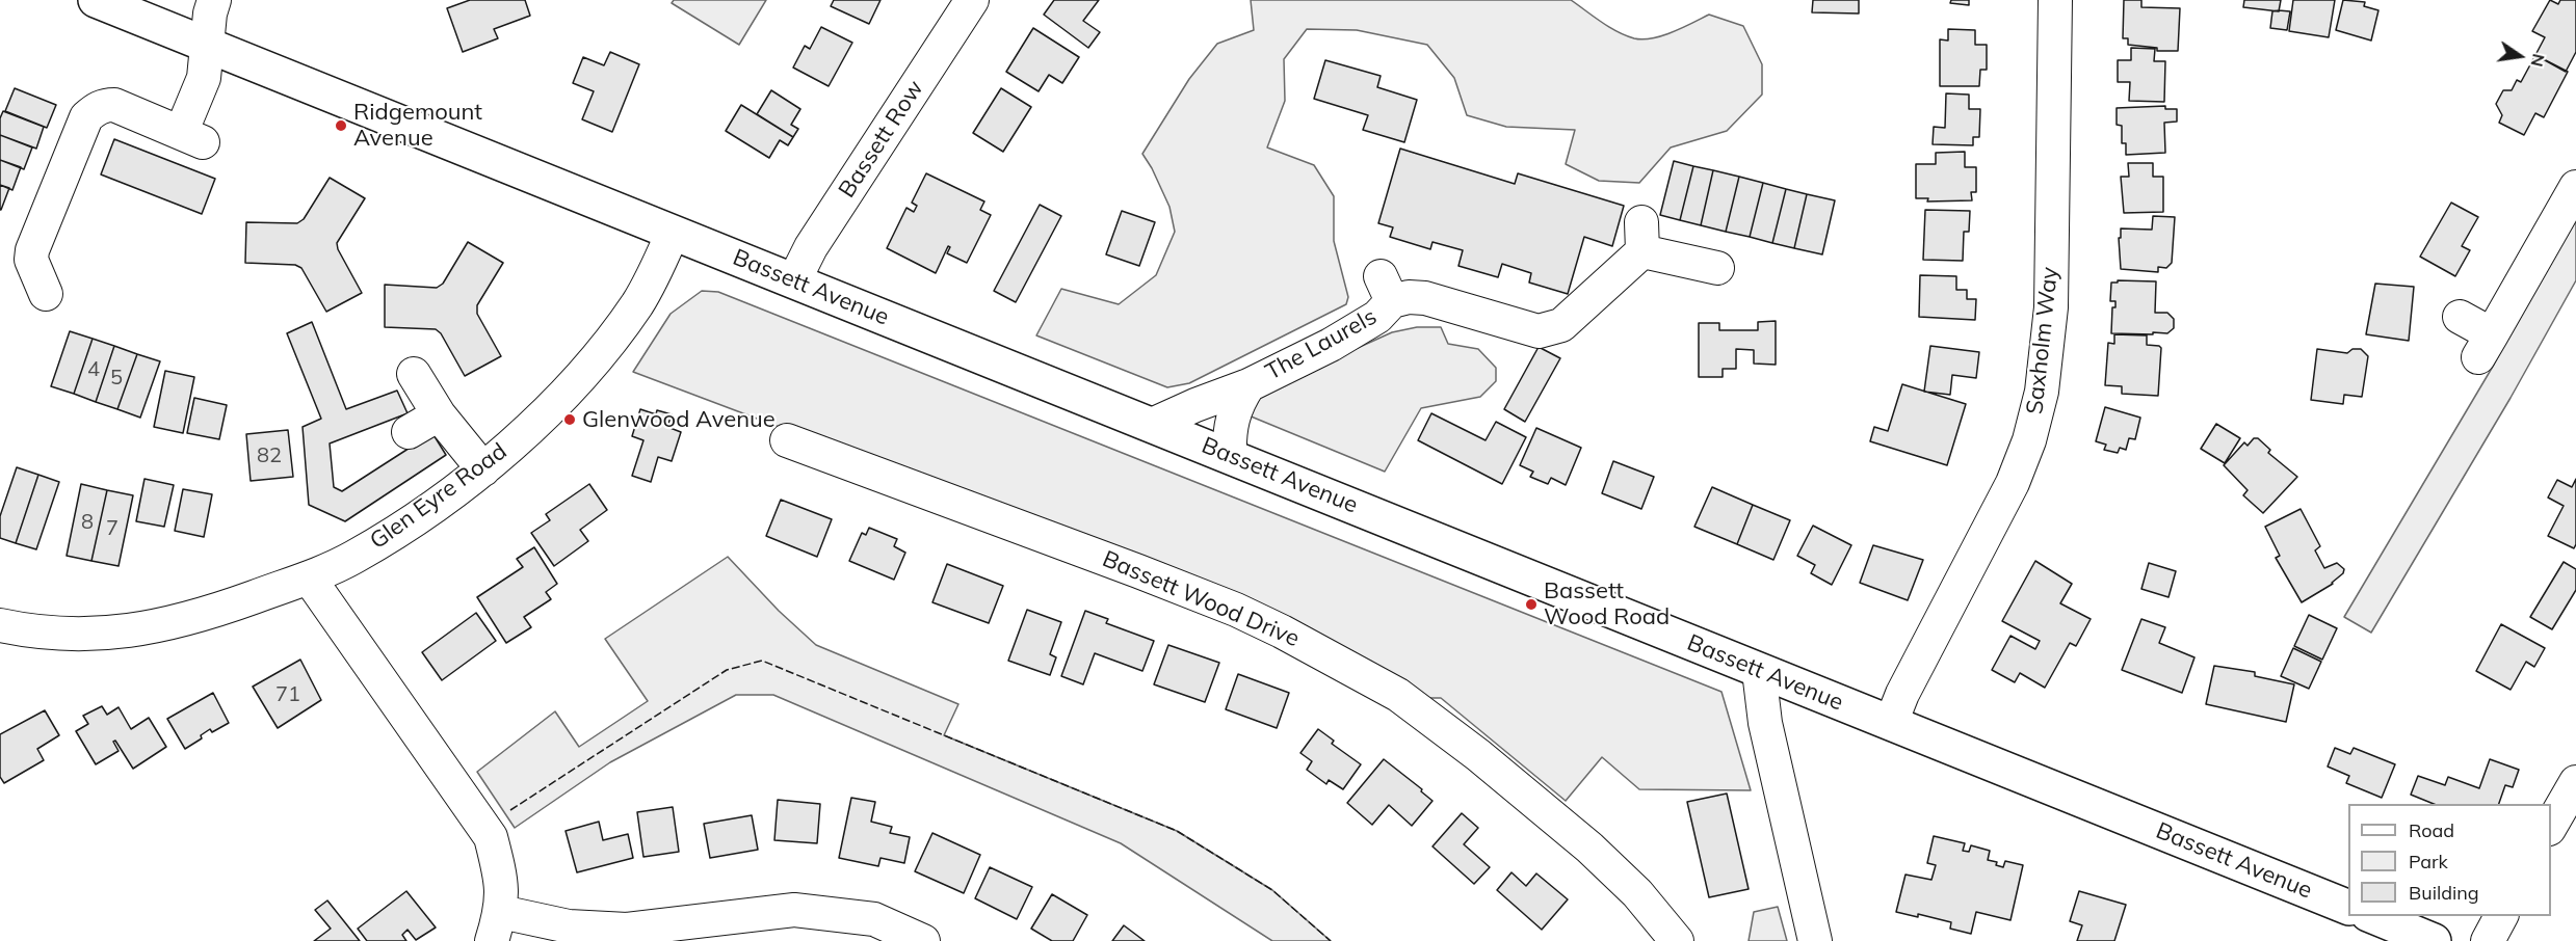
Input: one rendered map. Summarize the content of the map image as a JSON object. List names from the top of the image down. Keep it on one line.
{"streets":{"main road":["Bassett Avenue"],"street":["Bassett Row","Saxholm Way","The Laurels","Glen Eyre Road","Bassett Wood Drive"]},"crossings":[["Bassett Row","Bassett Avenue"],["Bassett Avenue","Saxholm Way"],["Bassett Avenue","The Laurels"],["Bassett Avenue","Glen Eyre Road"]],"places":["Ridgemount Avenue","Glenwood Avenue","Bassett Wood Road"],"house_numbers":["4","5","82","8","7","71"],"legend":["Road","Park","Building"],"north":"right"}
